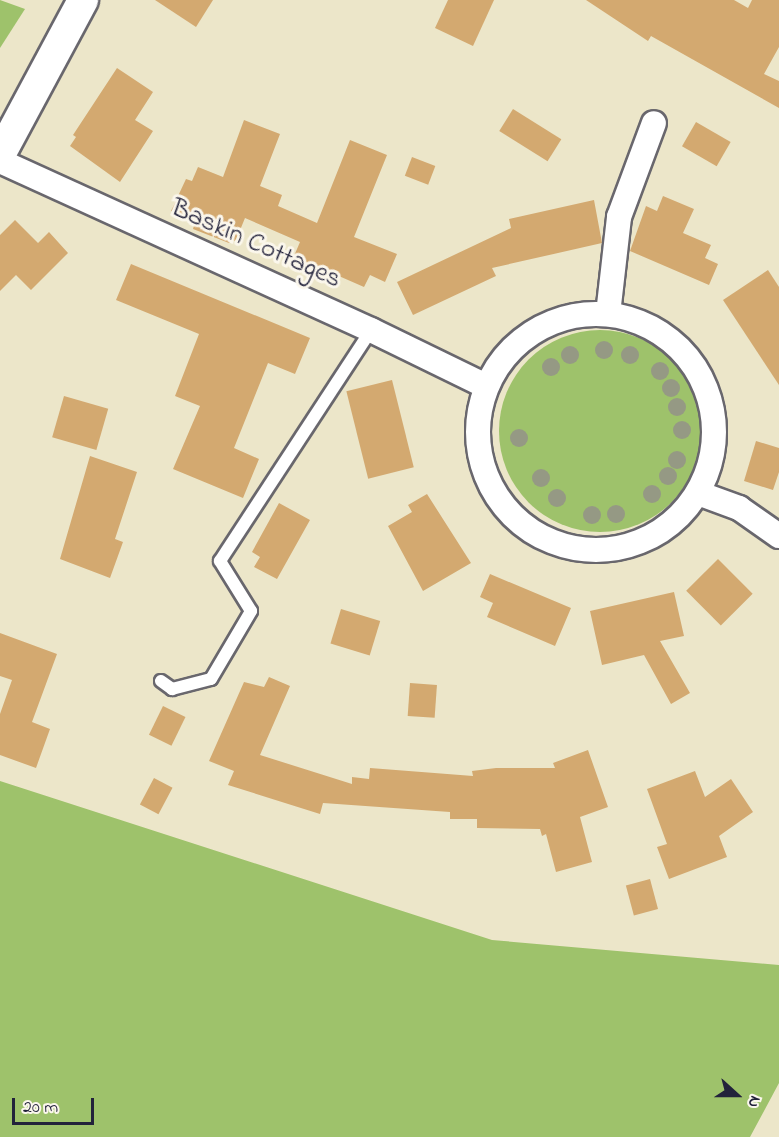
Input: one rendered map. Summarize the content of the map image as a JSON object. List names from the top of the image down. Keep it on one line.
{"streets":{"street":["Baskin Cottages"]},"scale_bar":"20 m","north":"right"}
